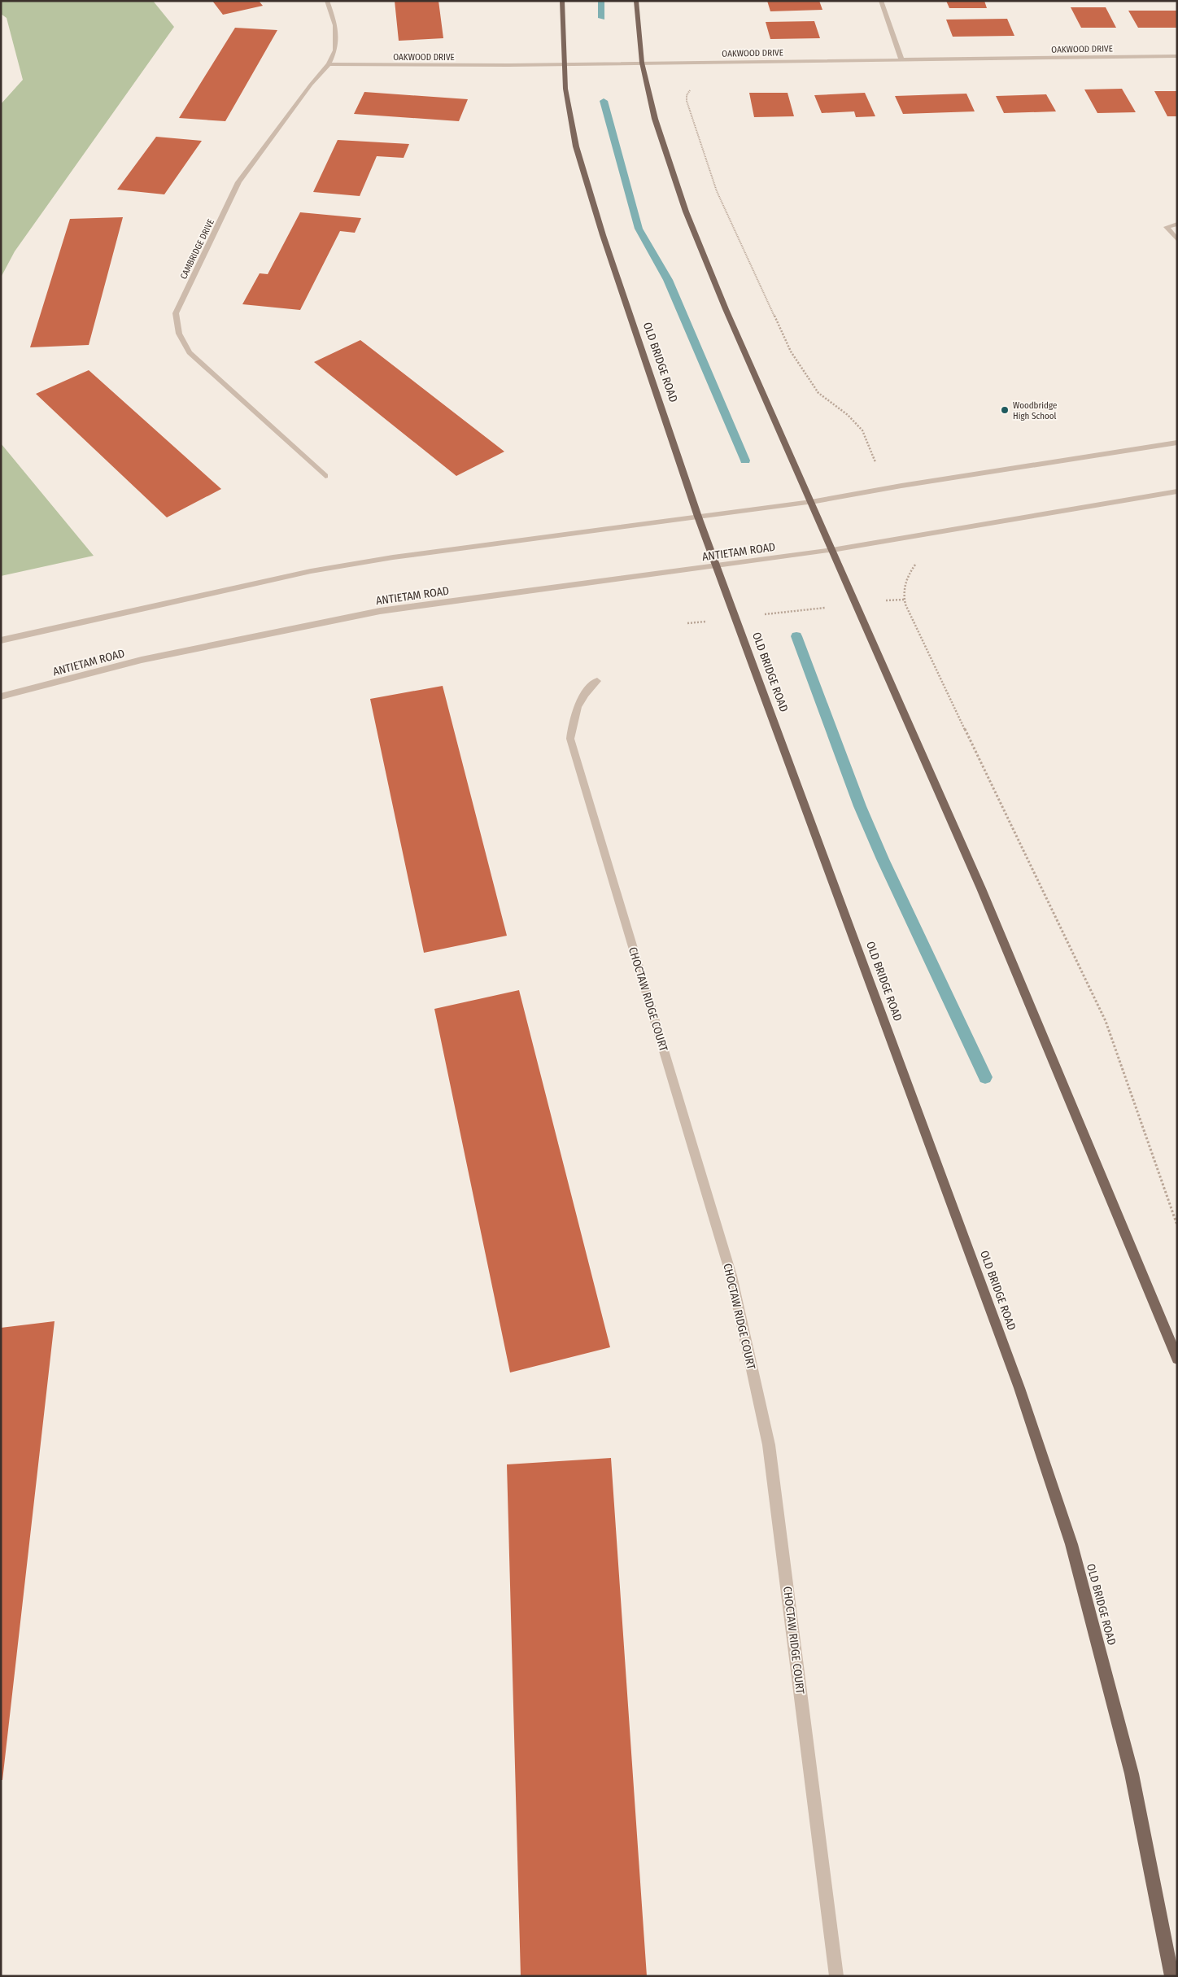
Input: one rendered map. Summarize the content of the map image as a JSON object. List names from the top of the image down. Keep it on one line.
{"streets":{"main road":["OLD BRIDGE ROAD"],"street":["OAKWOOD DRIVE","CAMBRIDGE DRIVE","ANTIETAM ROAD","CHOCTAW RIDGE COURT"]},"crossings":[["OAKWOOD DRIVE","CAMBRIDGE DRIVE"],["OAKWOOD DRIVE","OLD BRIDGE ROAD"],["OLD BRIDGE ROAD","ANTIETAM ROAD"]],"places":["Woodbridge High School"]}
